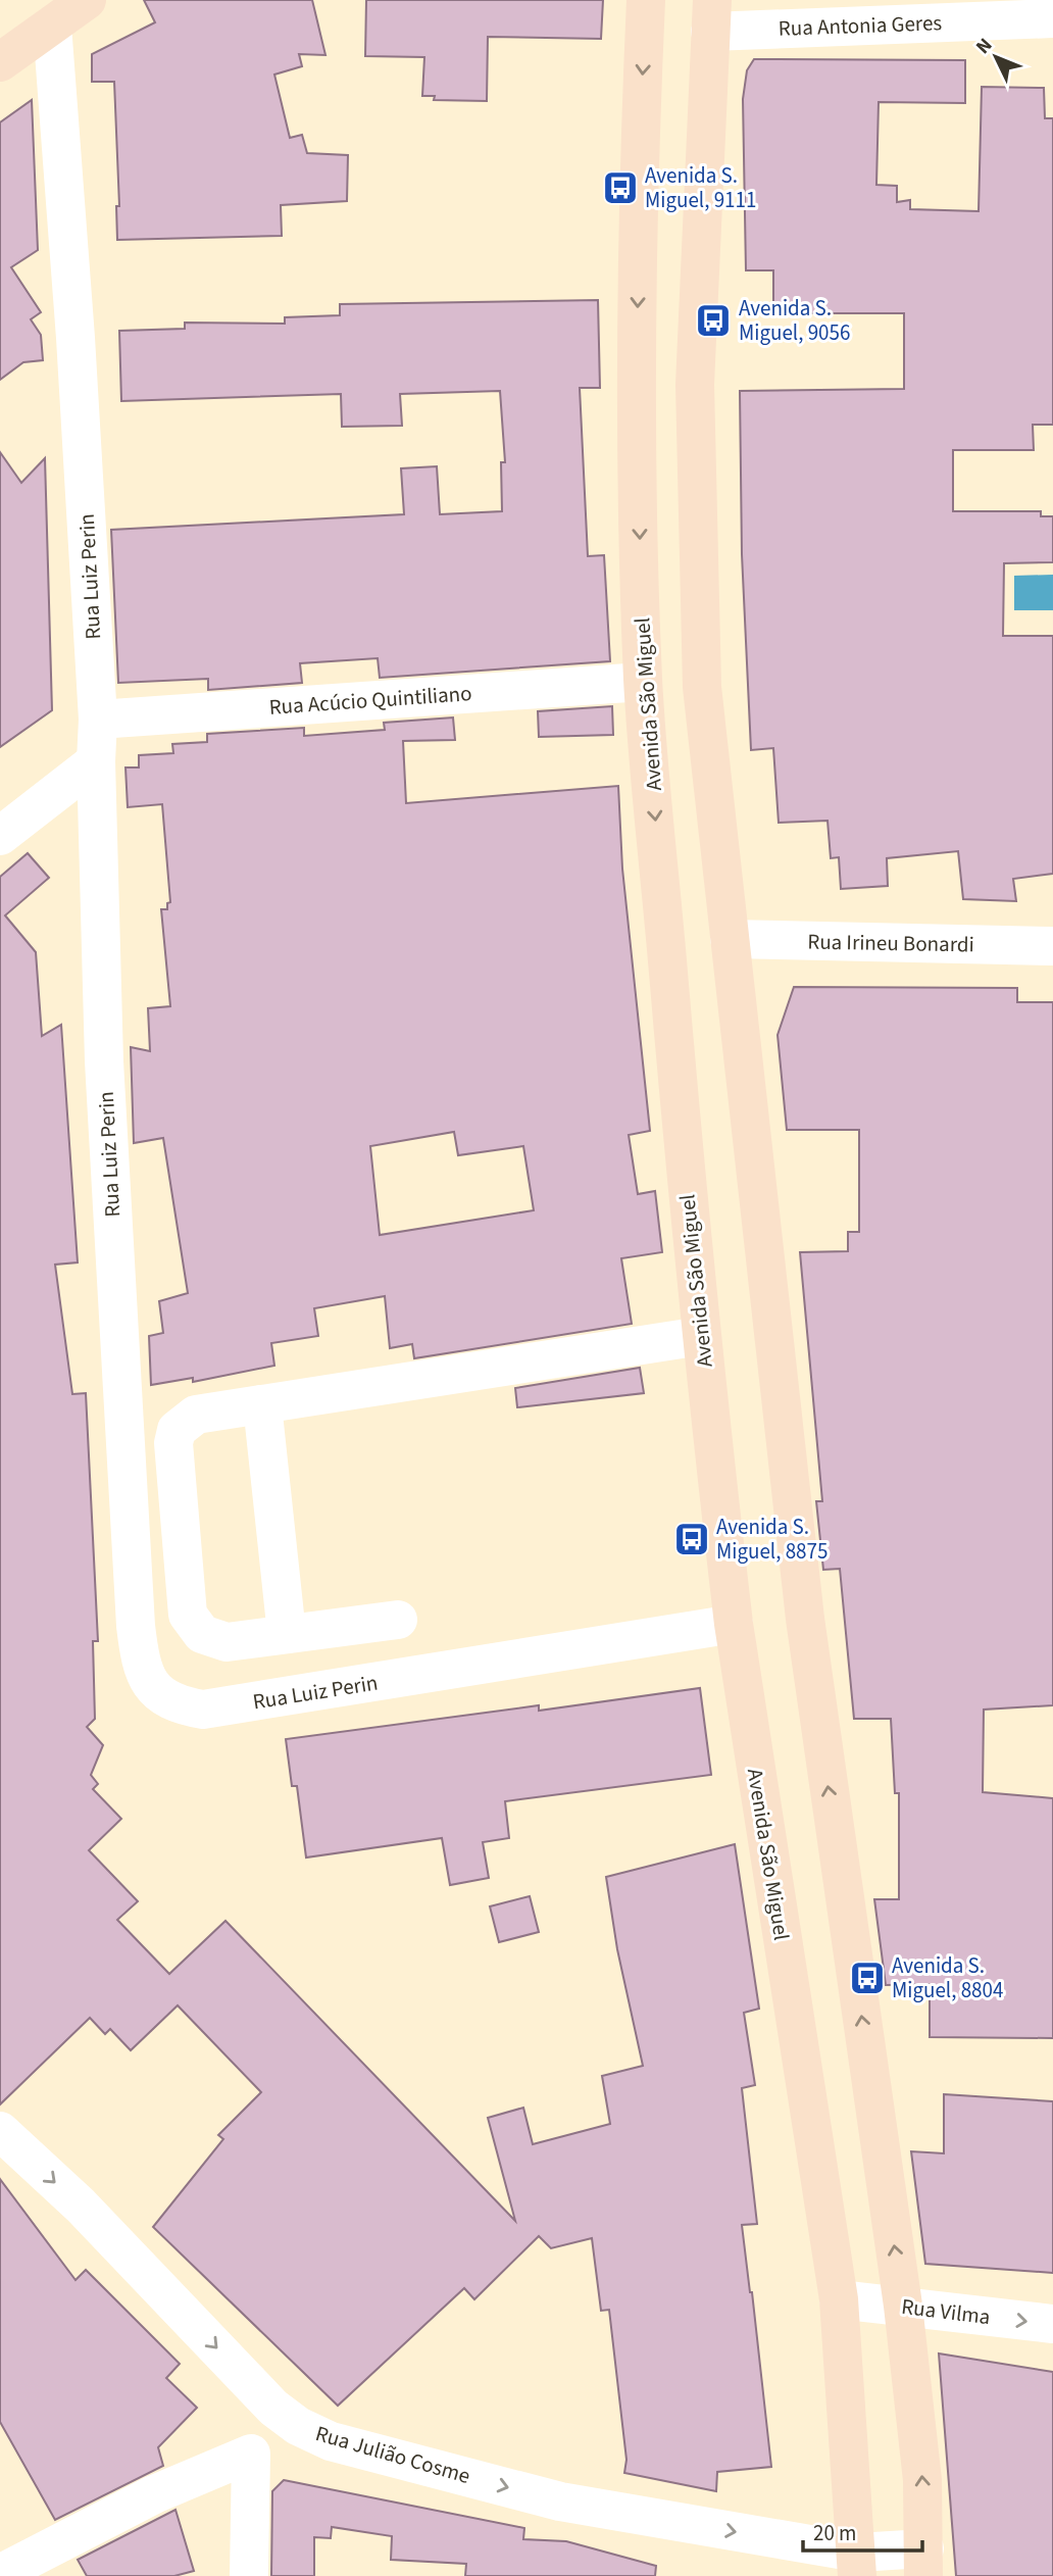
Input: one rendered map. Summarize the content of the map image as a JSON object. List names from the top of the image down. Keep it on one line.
{"streets":{"main road":["Avenida São Miguel"],"street":["Rua Antonia Geres","Rua Luiz Perin","Rua Acúcio Quintiliano","Rua Irineu Bonardi","Rua Vilma","Rua Julião Cosme"]},"crossings":[["Rua Luiz Perin","Rua Acúcio Quintiliano"],["Rua Luiz Perin","Avenida São Miguel"],["Rua Acúcio Quintiliano","Avenida São Miguel"],["Avenida São Miguel","Rua Vilma"],["Avenida São Miguel","Rua Julião Cosme"]],"one_way":["Rua Julião Cosme"],"places":{"bus stop":["Avenida S. Miguel, 9111","Avenida S. Miguel, 9056","Avenida S. Miguel, 8875","Avenida S. Miguel, 8804"]},"scale_bar":"20 m","north":"top left"}
